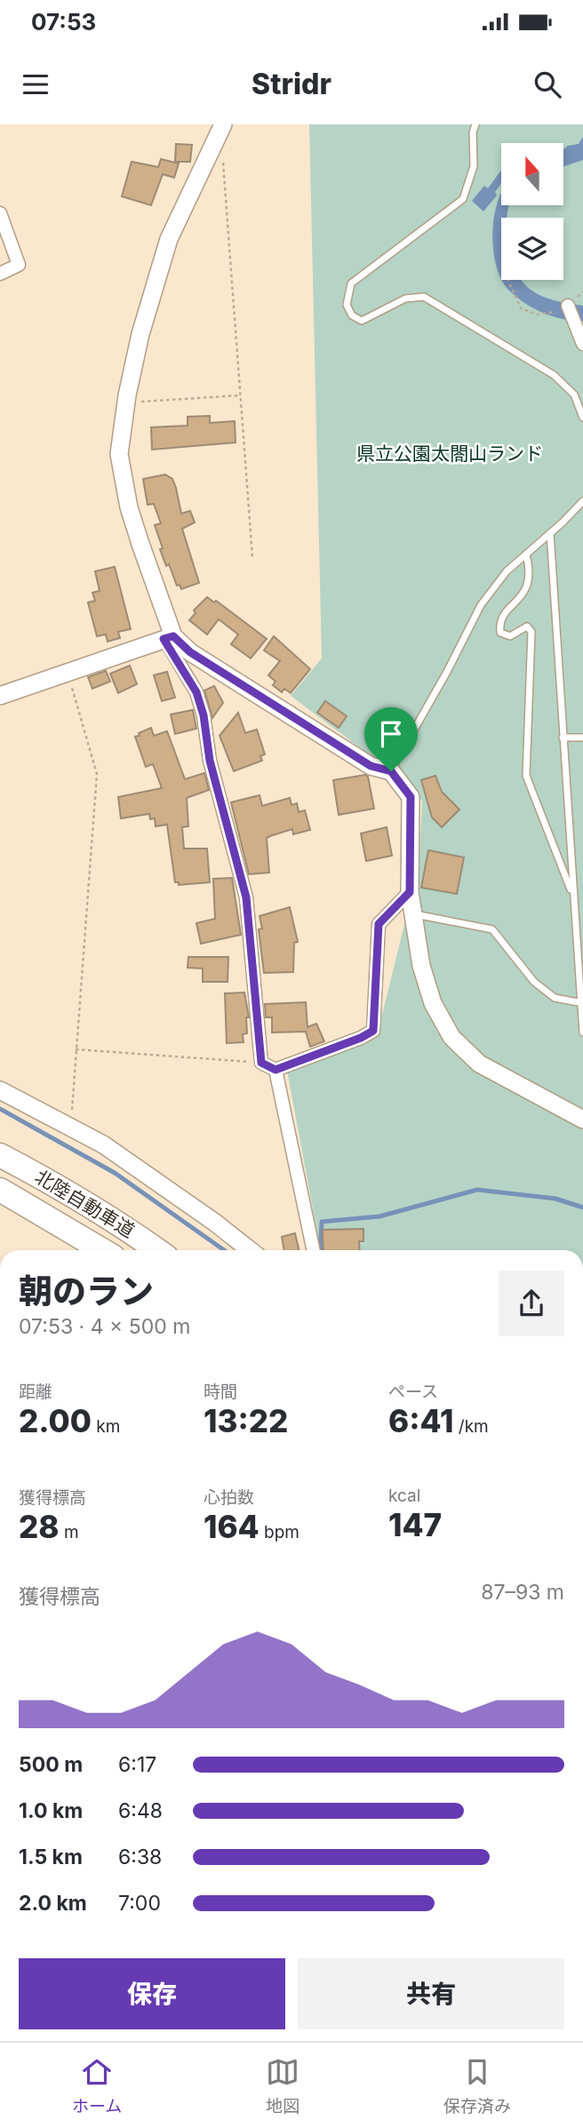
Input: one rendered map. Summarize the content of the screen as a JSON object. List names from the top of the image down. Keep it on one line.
{"streets":{"highway":["北陸自動車道"]},"parks":["県立公園太閤山ランド"],"north":"top","page":{"status":"07:53","header":"Stridr","heading":["朝のラン","07:53 · 4 × 500 m"],"stats":[["距離","2.00 km"],["時間","13:22"],["ペース","6:41 /km"],["獲得標高","28 m"],["心拍数","164 bpm"],["kcal","147"]],"chart":["獲得標高","87–93 m"],"list":[{"name":"500 m","note":"6:17"},{"name":"1.0 km","note":"6:48"},{"name":"1.5 km","note":"6:38"},{"name":"2.0 km","note":"7:00"}],"buttons":["保存","共有"],"tabs":["ホーム","地図","保存済み"]}}
